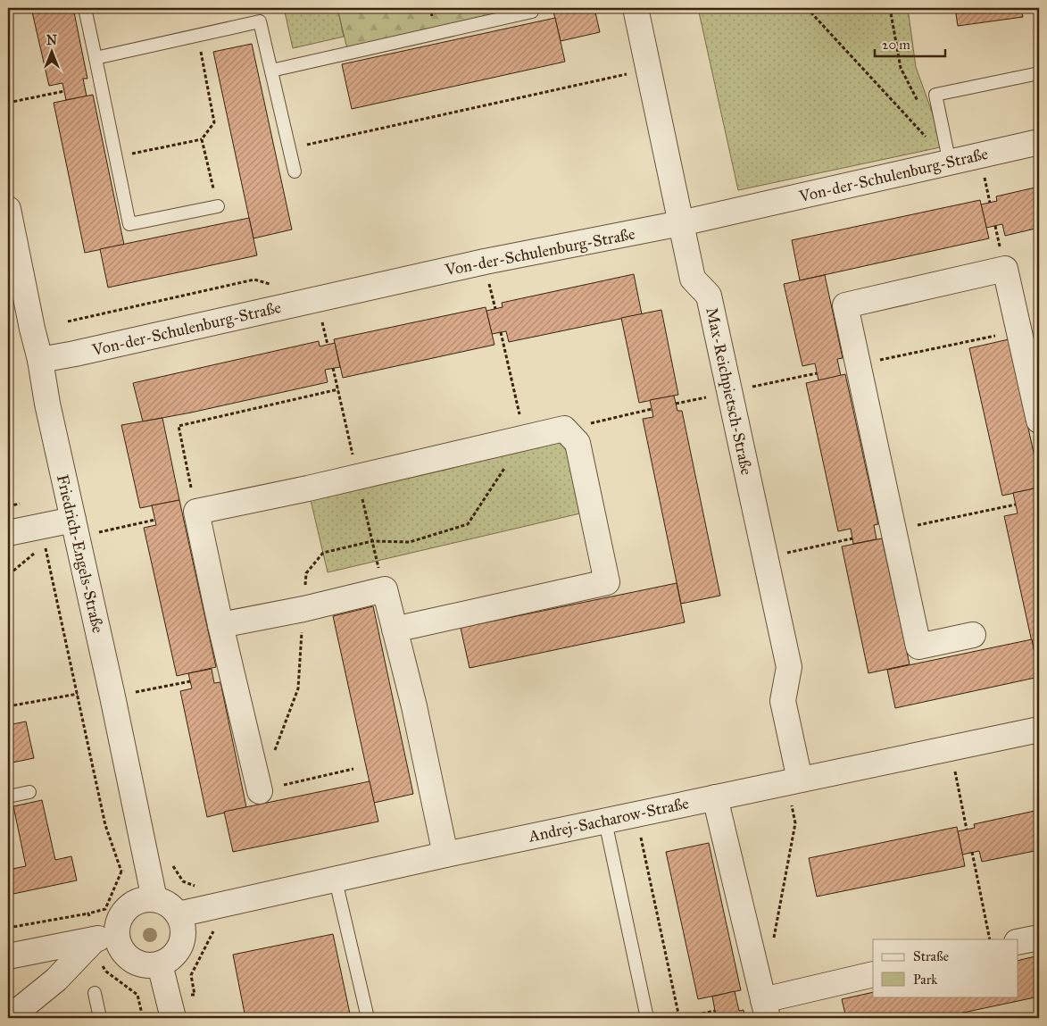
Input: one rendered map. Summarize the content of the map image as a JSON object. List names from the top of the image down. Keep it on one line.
{"streets":{"street":["Von-der-Schulenburg-Straße","Max-Reichpietsch-Straße","Friedrich-Engels-Straße","Andrej-Sacharow-Straße"]},"crossings":[["Von-der-Schulenburg-Straße","Max-Reichpietsch-Straße"],["Von-der-Schulenburg-Straße","Friedrich-Engels-Straße"],["Max-Reichpietsch-Straße","Andrej-Sacharow-Straße"],["Friedrich-Engels-Straße","Andrej-Sacharow-Straße"]],"legend":["Straße","Park"],"scale_bar":"20 m","north":"top"}
